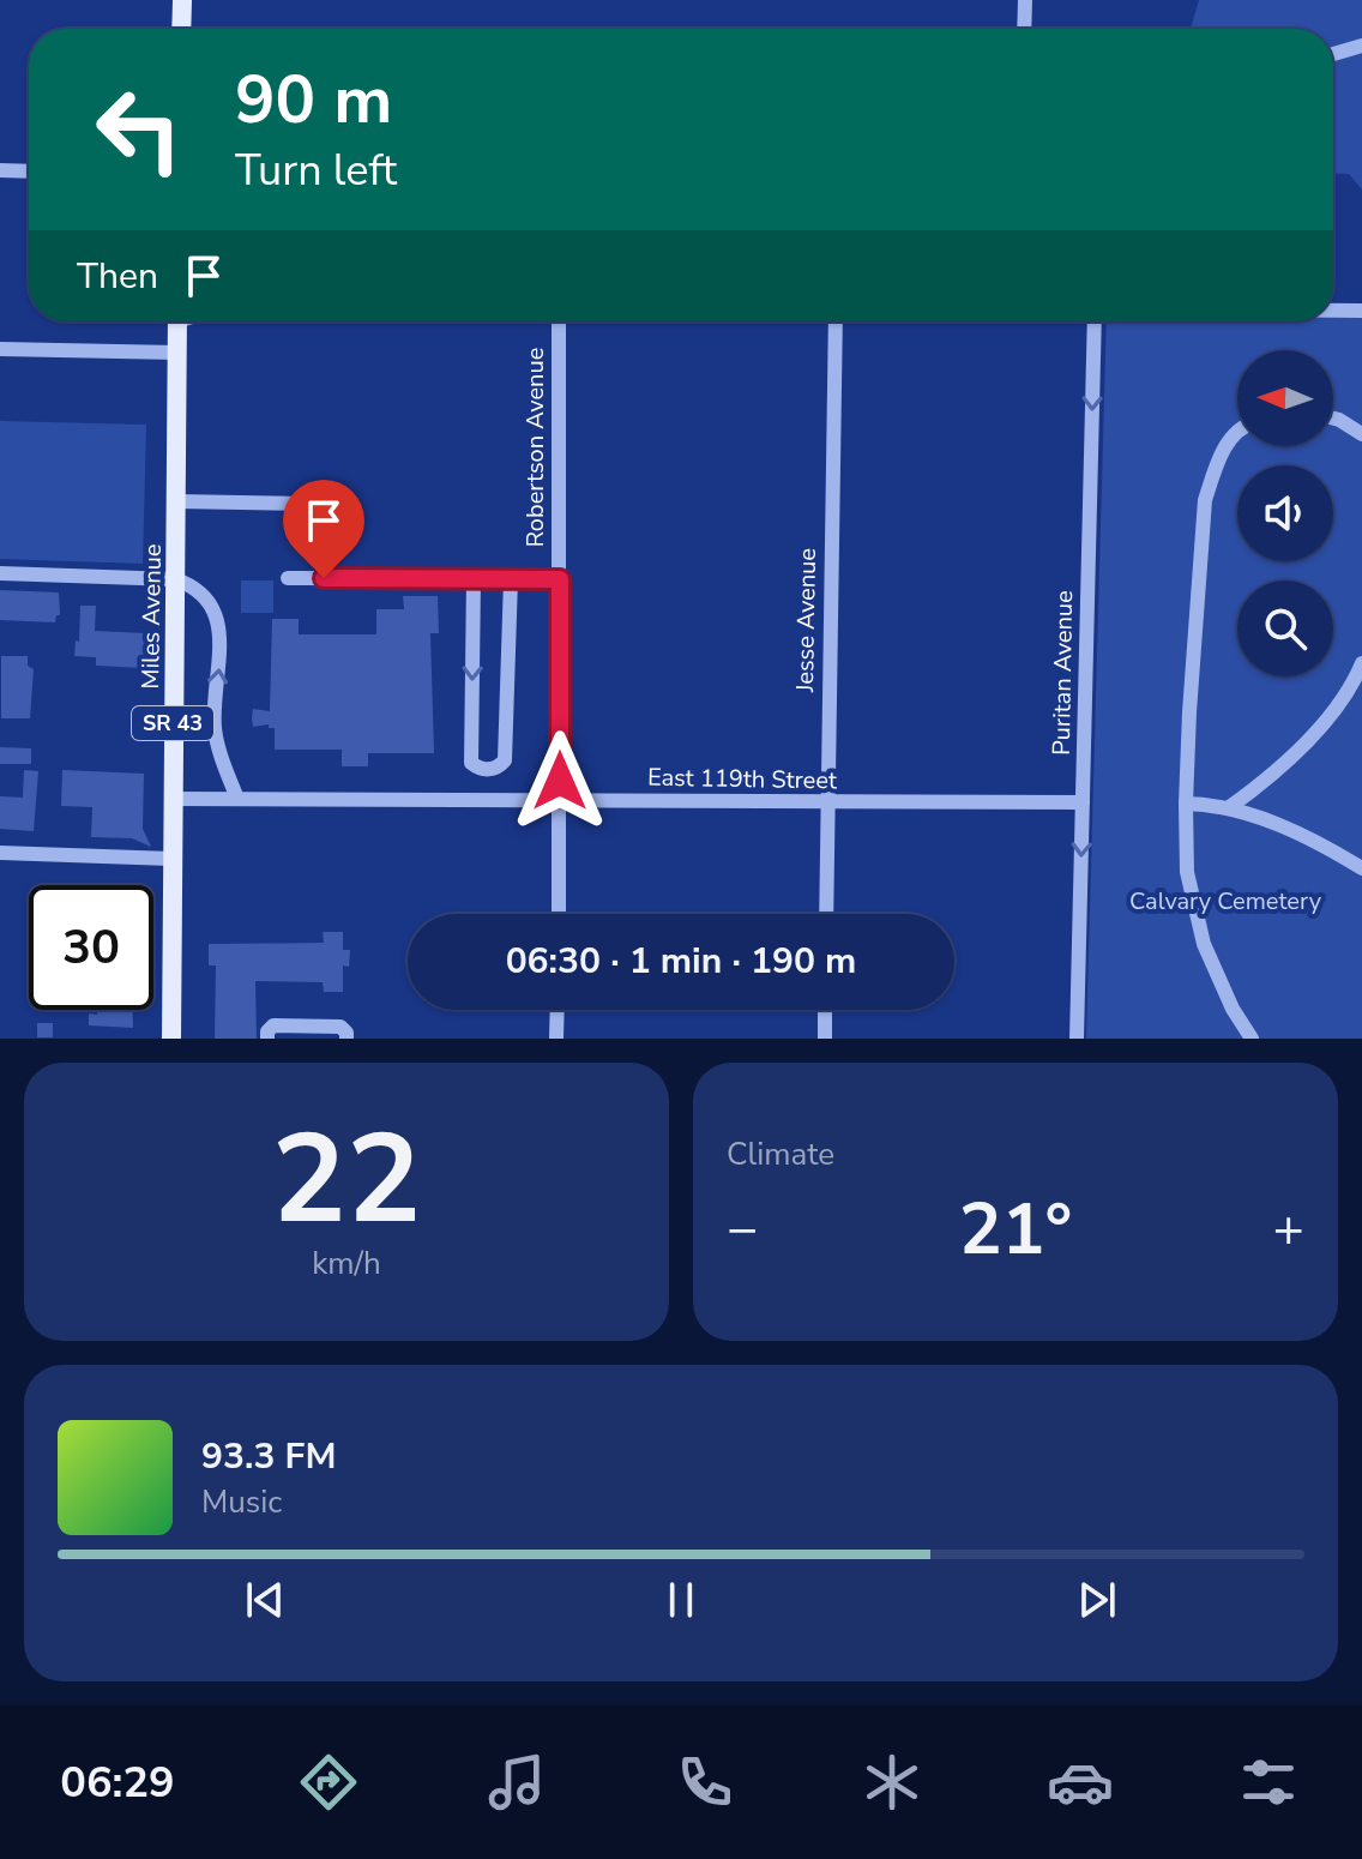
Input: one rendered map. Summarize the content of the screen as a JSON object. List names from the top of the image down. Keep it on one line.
{"streets":{"main road":["Miles Avenue","SR 43"],"street":["Robertson Avenue","Jesse Avenue","Puritan Avenue","East 119th Street"]},"crossings":[["Robertson Avenue","East 119th Street"],["Miles Avenue","East 119th Street"],["Jesse Avenue","East 119th Street"],["Puritan Avenue","East 119th Street"]],"parks":["Calvary Cemetery"],"north":"left","page":{"turn":["90 m","Turn left"],"then":"Then","limit":"30","trip":"06:30 · 1 min · 190 m","tile":[["22","km/h"],"Climate"],"heat":["−","21°","+"],"song":["93.3 FM","Music"],"tabs":"06:29"}}
